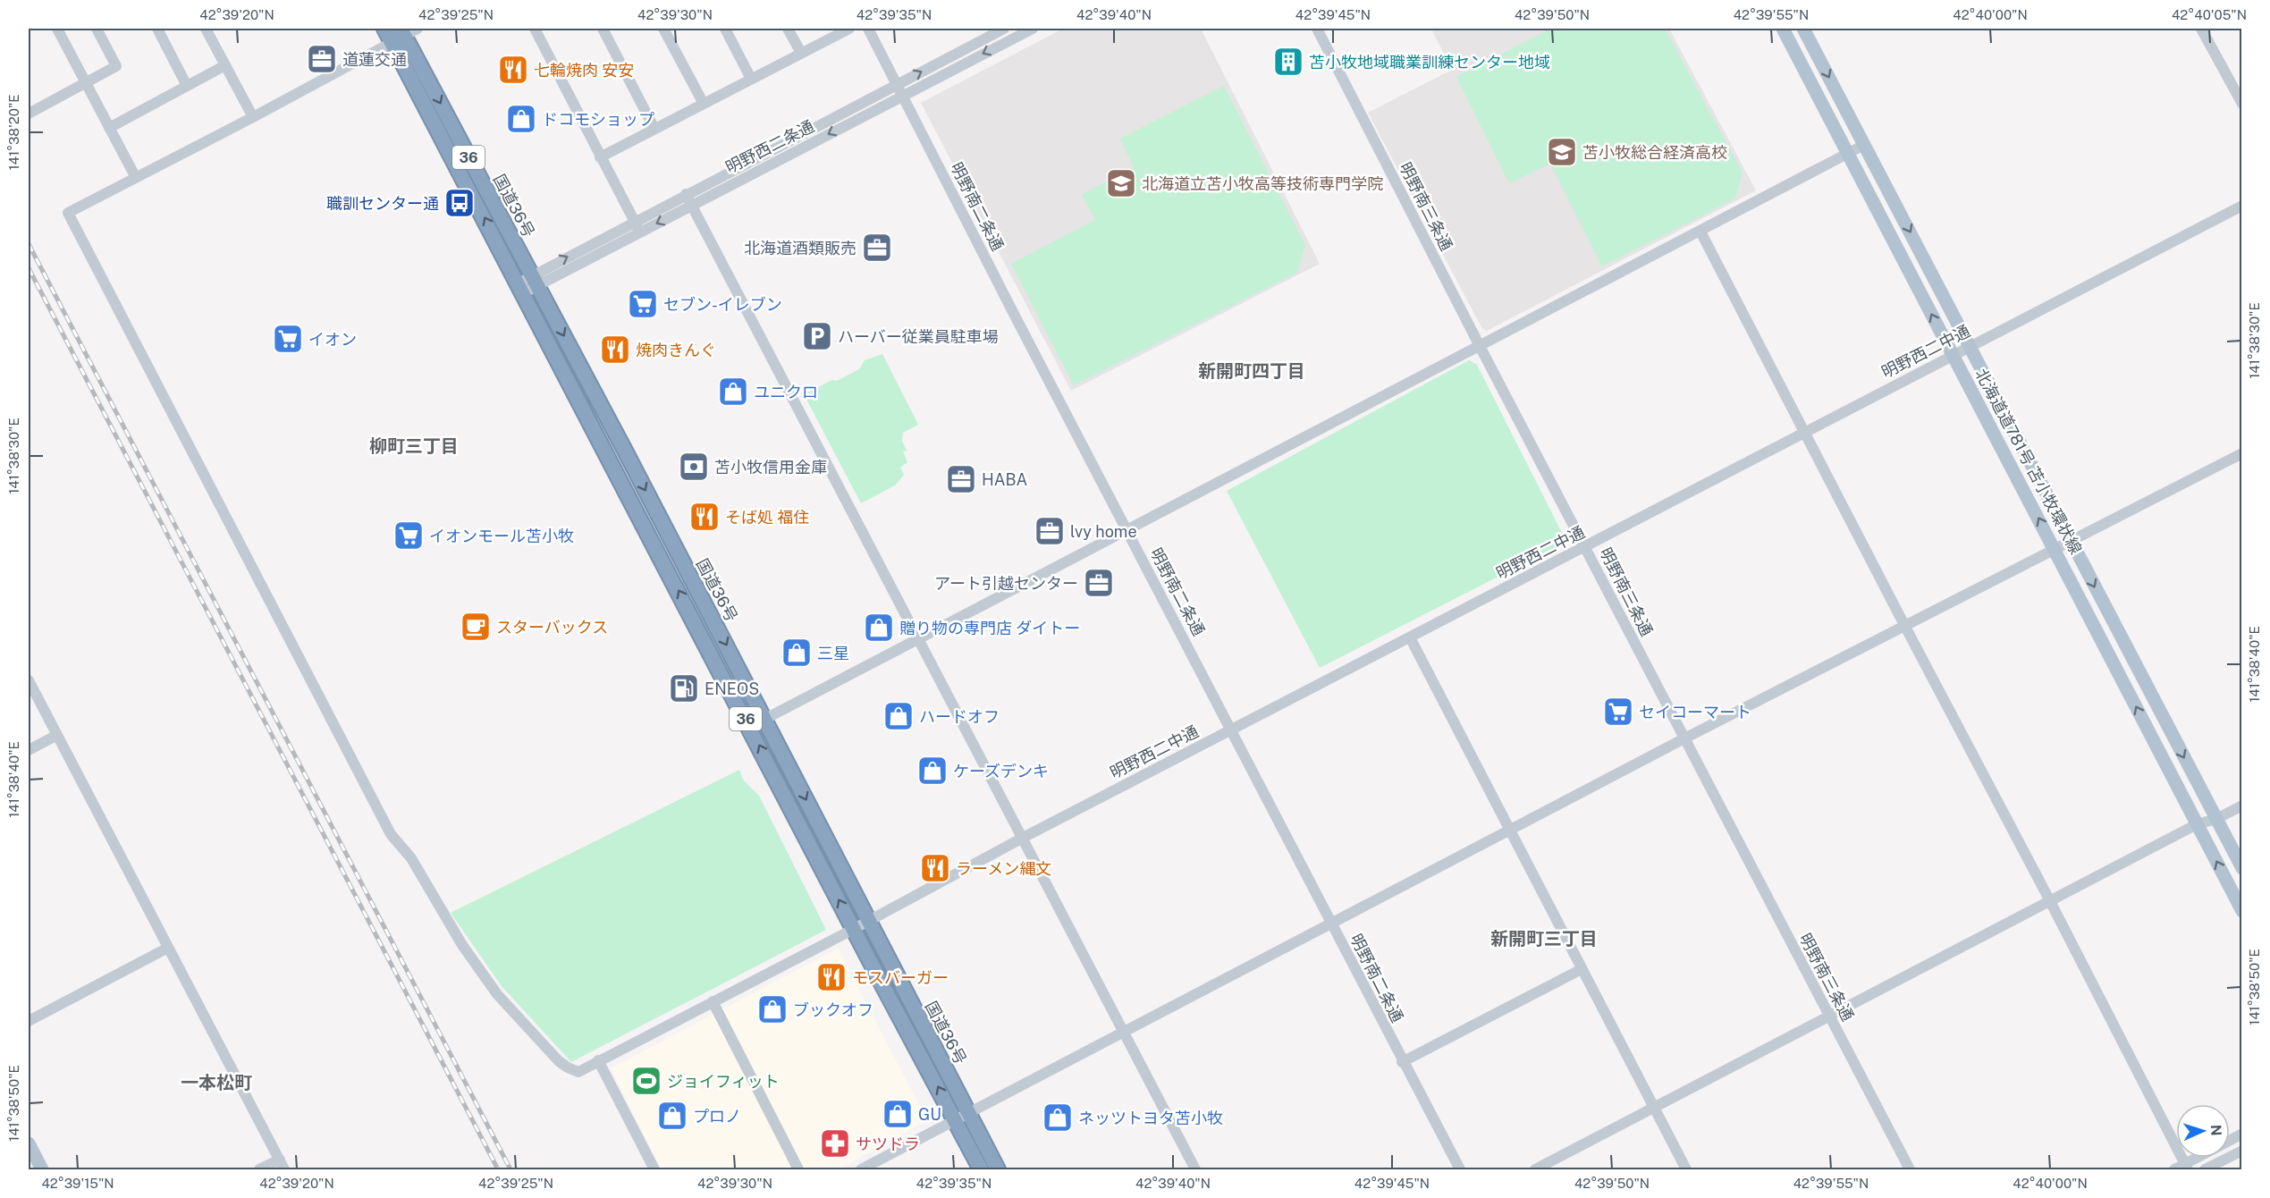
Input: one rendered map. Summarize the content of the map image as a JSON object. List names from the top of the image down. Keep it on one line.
{"streets":{"highway":["36","国道36号"],"main road":["北海道道781号 苫小牧環状線"],"street":["明野西二条通","明野南二条通","明野南三条通","明野西二中通"]},"crossings":[["明野西二条通","国道36号"],["明野西二条通","明野南二条通"],["国道36号","明野西二中通"],["明野南二条通","明野西二中通"],["明野南三条通","明野西二中通"],["明野西二中通","北海道道781号 苫小牧環状線"]],"districts":["新開町四丁目","柳町三丁目","新開町三丁目","一本松町"],"places":{"office":["道蓮交通","北海道酒類販売","HABA","lvy home","アート引越センター"],"building":["苫小牧地域職業訓練センター地域"],"restaurant":["七輪焼肉 安安","焼肉きんぐ","そば処 福住","ラーメン縄文","モスバーガー"],"shop":["ドコモショップ","ユニクロ","贈り物の専門店 ダイトー","三星","ハードオフ","ケーズデンキ","ブックオフ","GU","プロノ","ネッツトヨタ苫小牧"],"school or university":["苫小牧総合経済高校","北海道立苫小牧高等技術専門学院"],"bus stop":["職訓センター通"],"supermarket":["セブン-イレブン","イオン","イオンモール苫小牧","セイコーマート"],"parking":["ハーバー従業員駐車場"],"bank":["苫小牧信用金庫"],"cafe":["スターバックス"],"fuel station":["ENEOS"],"sports":["ジョイフィット"],"pharmacy":["サツドラ"]},"north":"right","coordinates":["42°39'20\"N","42°39'25\"N","42°39'30\"N","42°39'35\"N","42°39'40\"N","42°39'45\"N","42°39'50\"N","42°39'55\"N","42°40'00\"N","42°40'05\"N","141°38'20\"E","141°38'30\"E","141°38'40\"E","141°38'50\"E","42°39'15\"N"]}
